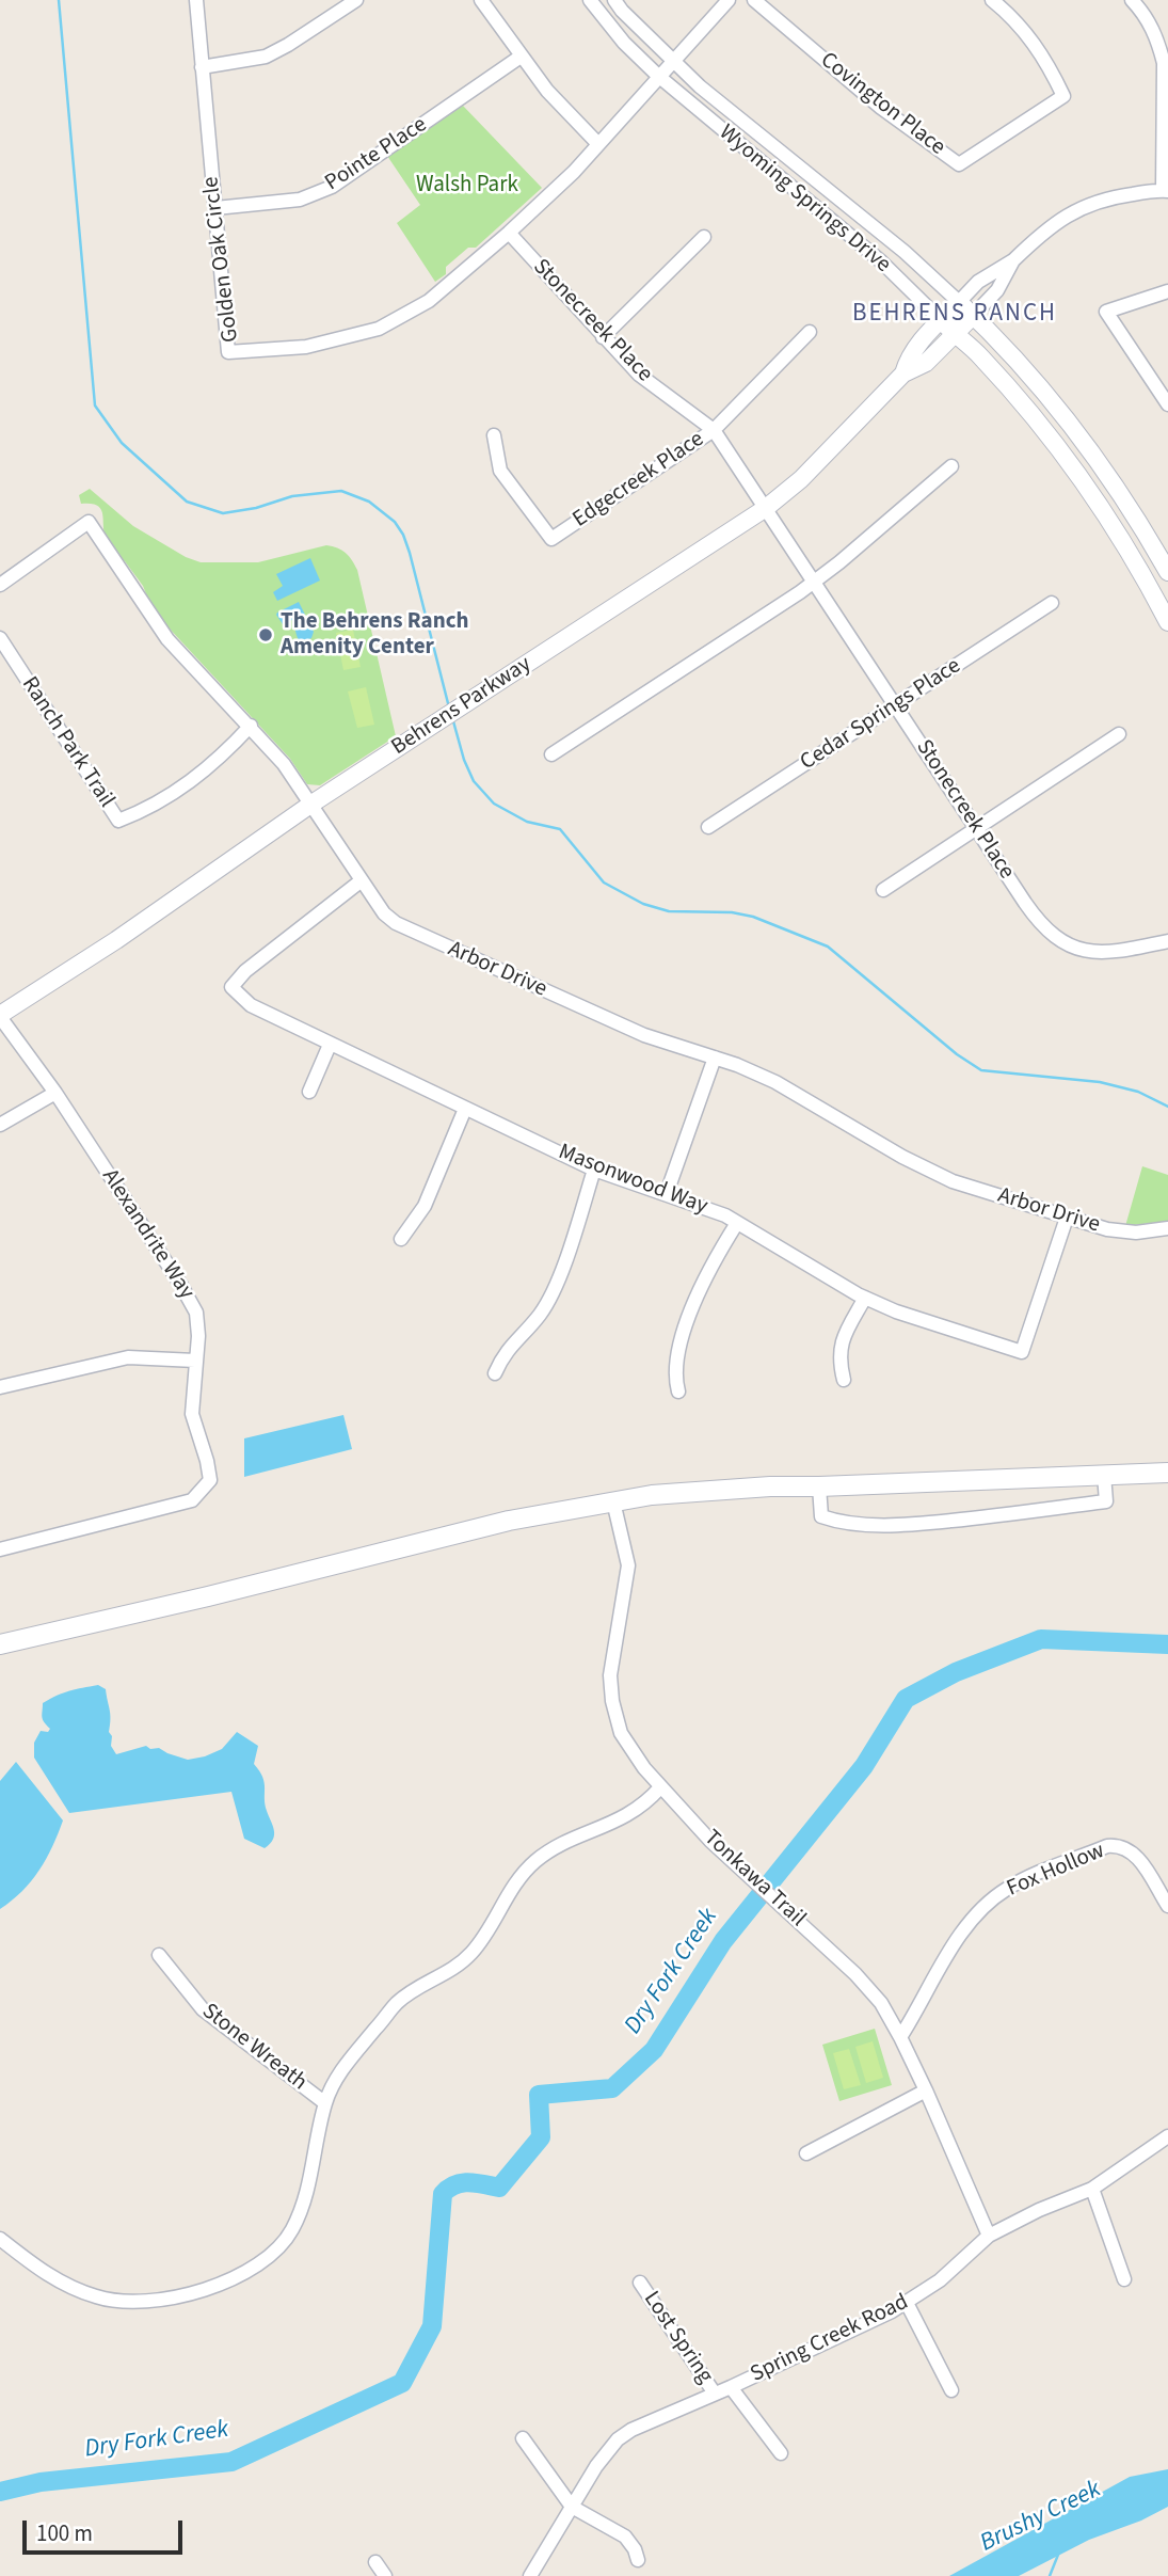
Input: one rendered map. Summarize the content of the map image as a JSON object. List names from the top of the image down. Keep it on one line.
{"streets":{"street":["Covington Place","Pointe Place","Wyoming Springs Drive","Golden Oak Circle","Stonecreek Place","Edgecreek Place","Behrens Parkway","Cedar Springs Place","Ranch Park Trail","Arbor Drive","Masonwood Way","Alexandrite Way","Fox Hollow","Tonkawa Trail","Stone Wreath","Lost Spring","Spring Creek Road"]},"crossings":[["Pointe Place","Golden Oak Circle"],["Wyoming Springs Drive","Golden Oak Circle"],["Wyoming Springs Drive","Behrens Parkway"],["Golden Oak Circle","Stonecreek Place"],["Stonecreek Place","Edgecreek Place"],["Stonecreek Place","Behrens Parkway"],["Stonecreek Place","Cedar Springs Place"],["Behrens Parkway","Arbor Drive"],["Behrens Parkway","Alexandrite Way"],["Ranch Park Trail","Arbor Drive"],["Arbor Drive","Masonwood Way"],["Fox Hollow","Tonkawa Trail"],["Tonkawa Trail","Spring Creek Road"],["Lost Spring","Spring Creek Road"]],"districts":["BEHRENS RANCH"],"water":["Dry Fork Creek","Brushy Creek"],"parks":["Walsh Park"],"places":["The Behrens Ranch Amenity Center"],"scale_bar":"100 m"}
